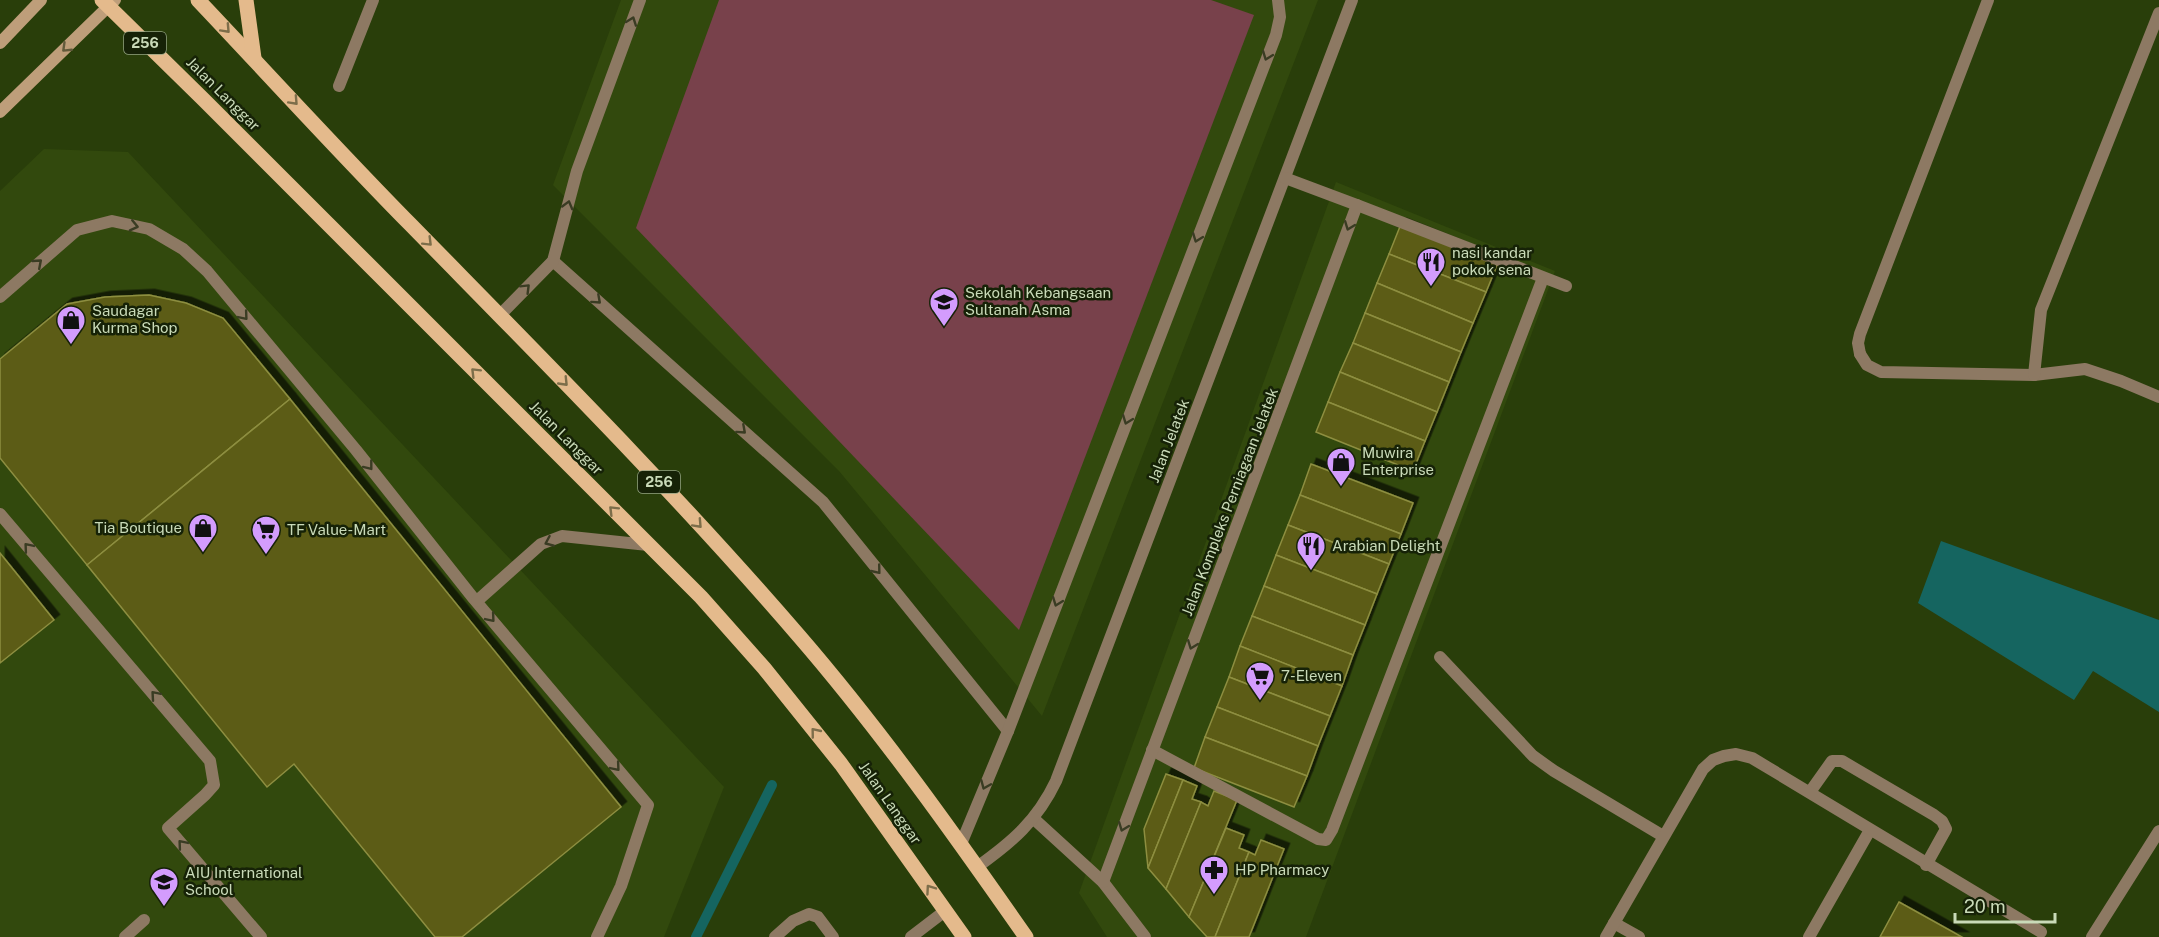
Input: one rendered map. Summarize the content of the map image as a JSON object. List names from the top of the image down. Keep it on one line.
{"streets":{"main road":["256","Jalan Langgar"],"street":["Jalan Jelatek","Jalan Kompleks Perniagaan Jelatek"]},"crossings":[["Jalan Langgar","Jalan Jelatek"]],"one_way":["Jalan Kompleks Perniagaan Jelatek"],"places":{"restaurant":["nasi kandar pokok sena","Arabian Delight"],"school or university":["Sekolah Kebangsaan Sultanah Asma","AIU International School"],"shop":["Saudagar Kurma Shop","Muwira Enterprise","Tia Boutique"],"supermarket":["TF Value-Mart","7-Eleven"],"pharmacy":["HP Pharmacy"]},"scale_bar":"20 m"}
